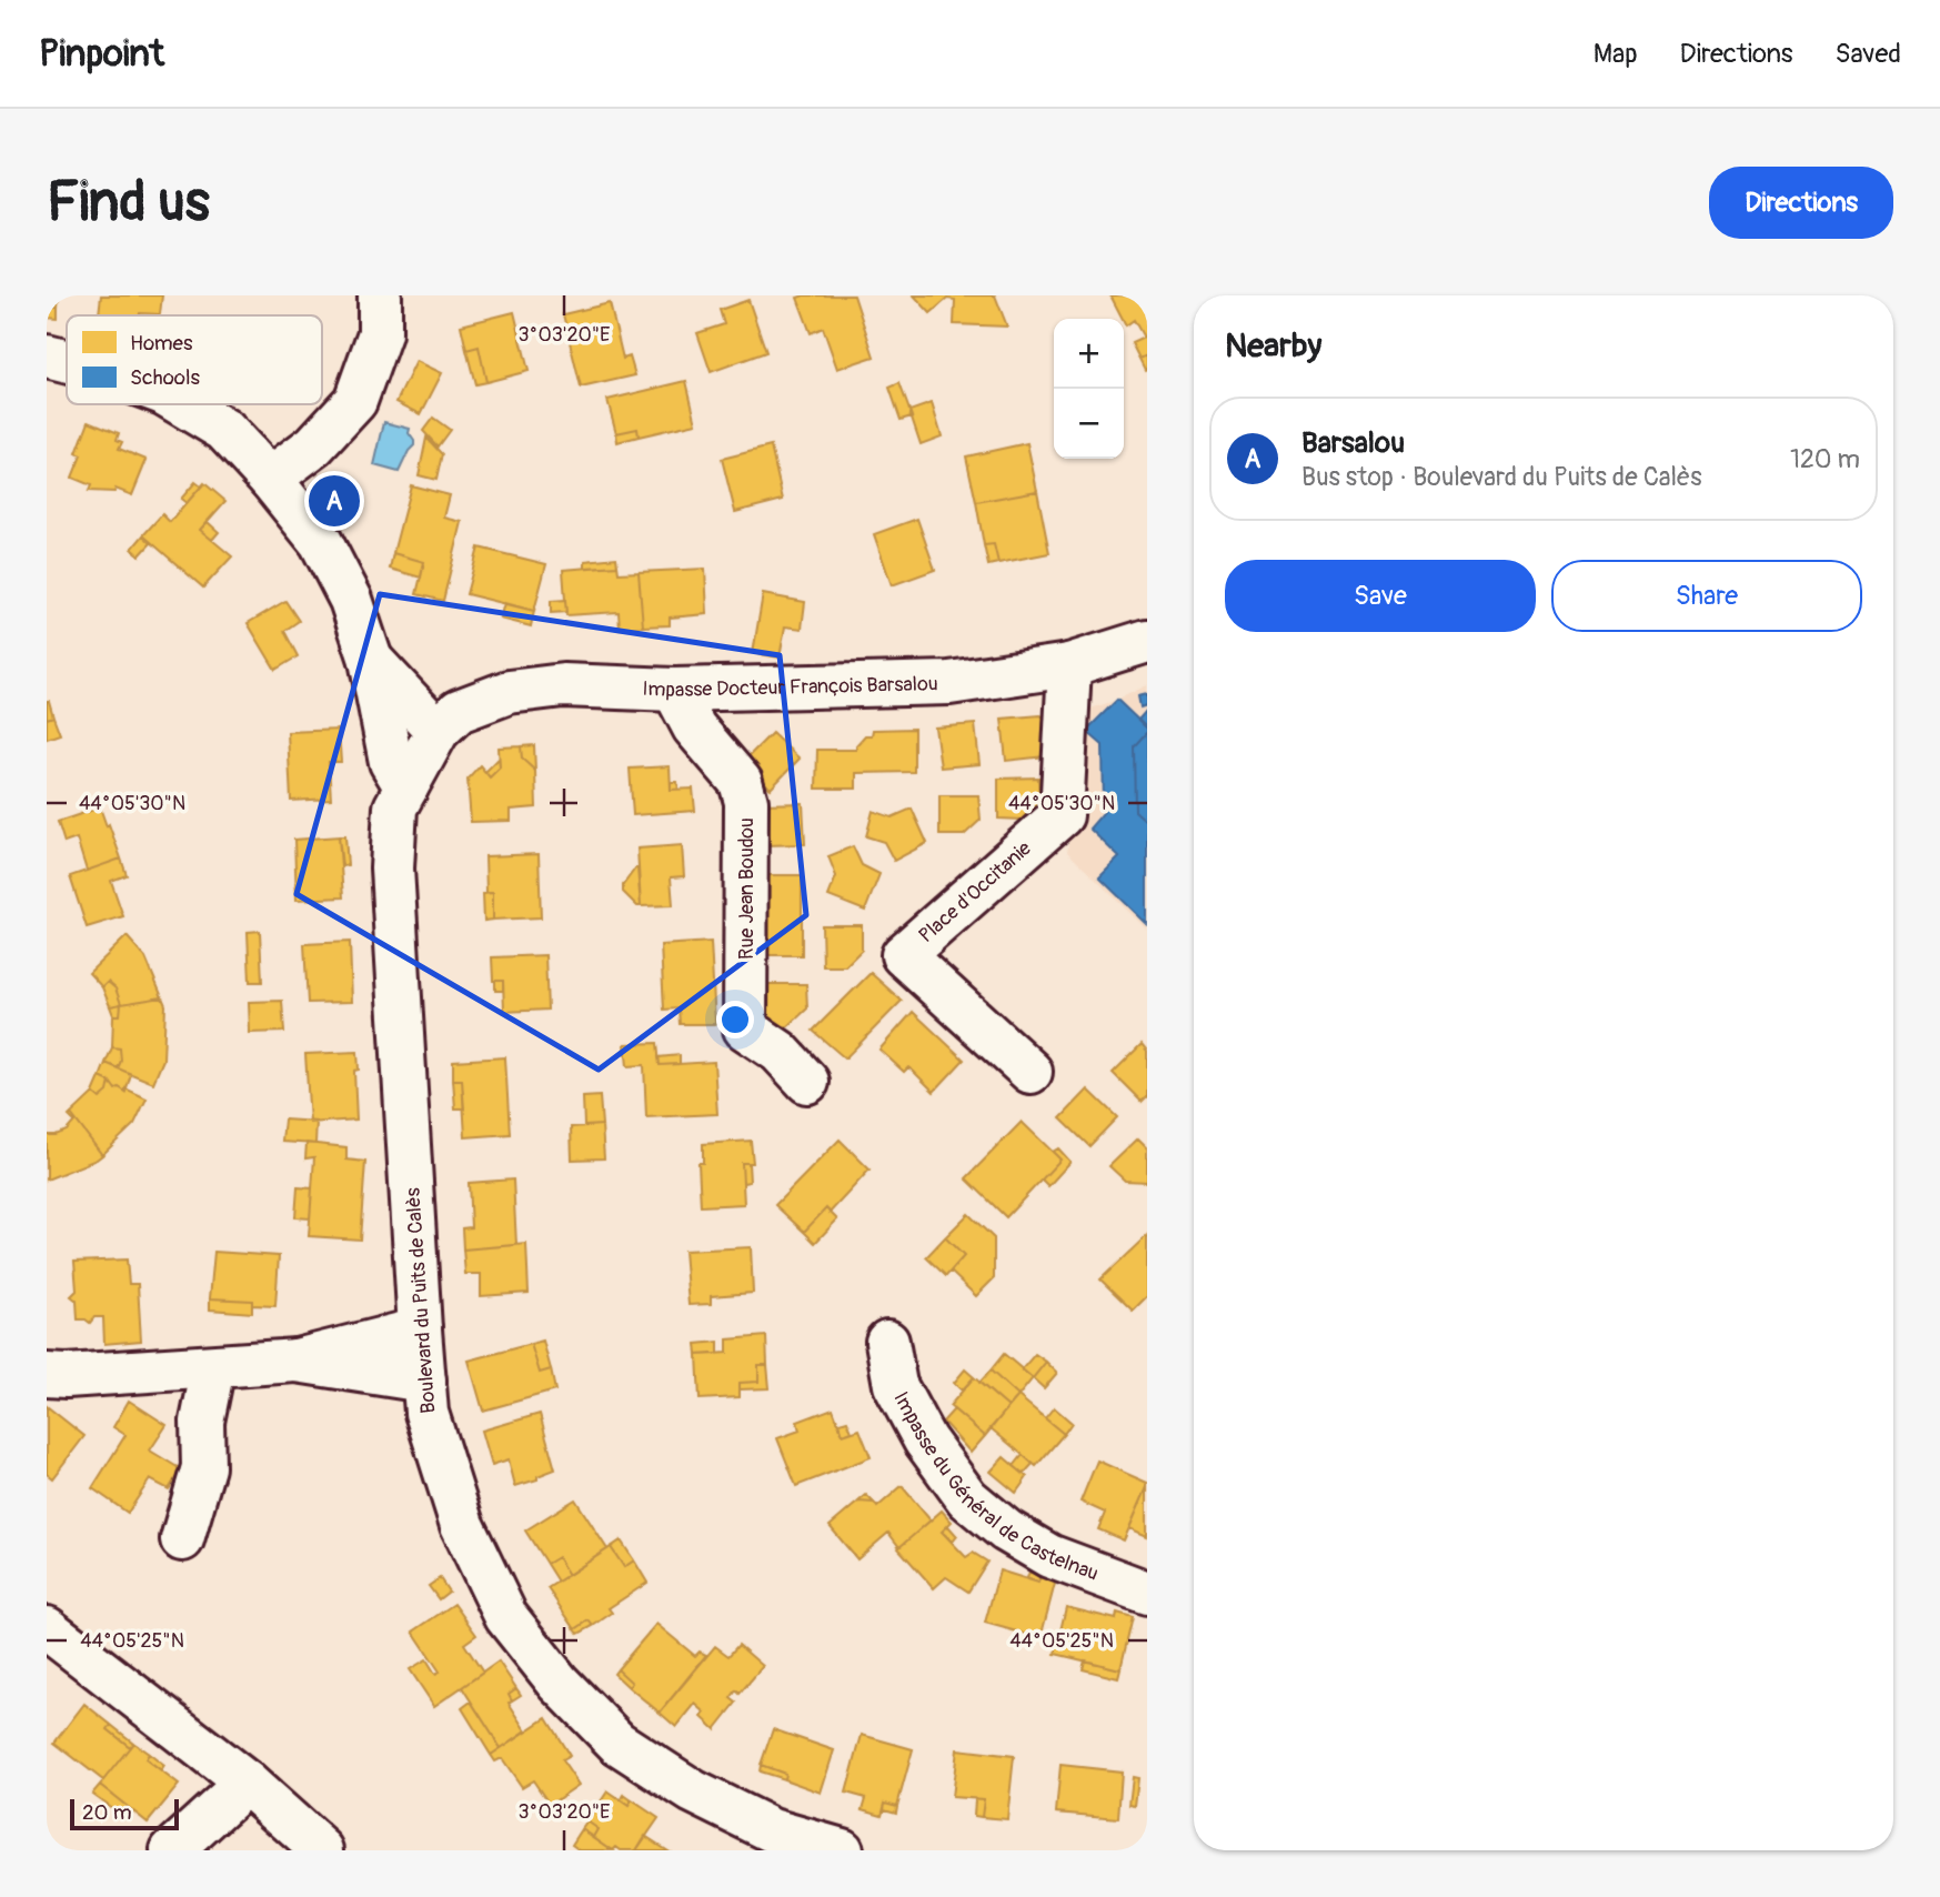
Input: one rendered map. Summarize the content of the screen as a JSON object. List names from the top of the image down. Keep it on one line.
{"streets":{"street":["Impasse Docteur François Barsalou","Rue Jean Boudou","Place d'Occitanie","Boulevard du Puits de Calès","Impasse du Général de Castelnau"]},"crossings":[["Impasse Docteur François Barsalou","Rue Jean Boudou"],["Impasse Docteur François Barsalou","Place d'Occitanie"],["Impasse Docteur François Barsalou","Boulevard du Puits de Calès"]],"legend":["Homes","Schools"],"scale_bar":"20 m","page":{"header":"Pinpoint","nav":["Map","Directions","Saved"],"buttons":["Directions",["Save","Share"]],"title":"Find us","heading":"Nearby","map_buttons":["+","−"],"list":[{"mark":"A","name":"Barsalou","note":"Bus stop · Boulevard du Puits de Calès","value":"120 m"}],"pins":"A","scale":"20 m"},"coordinates":["3°03'20\"E","44°05'30\"N","44°05'25\"N"]}
